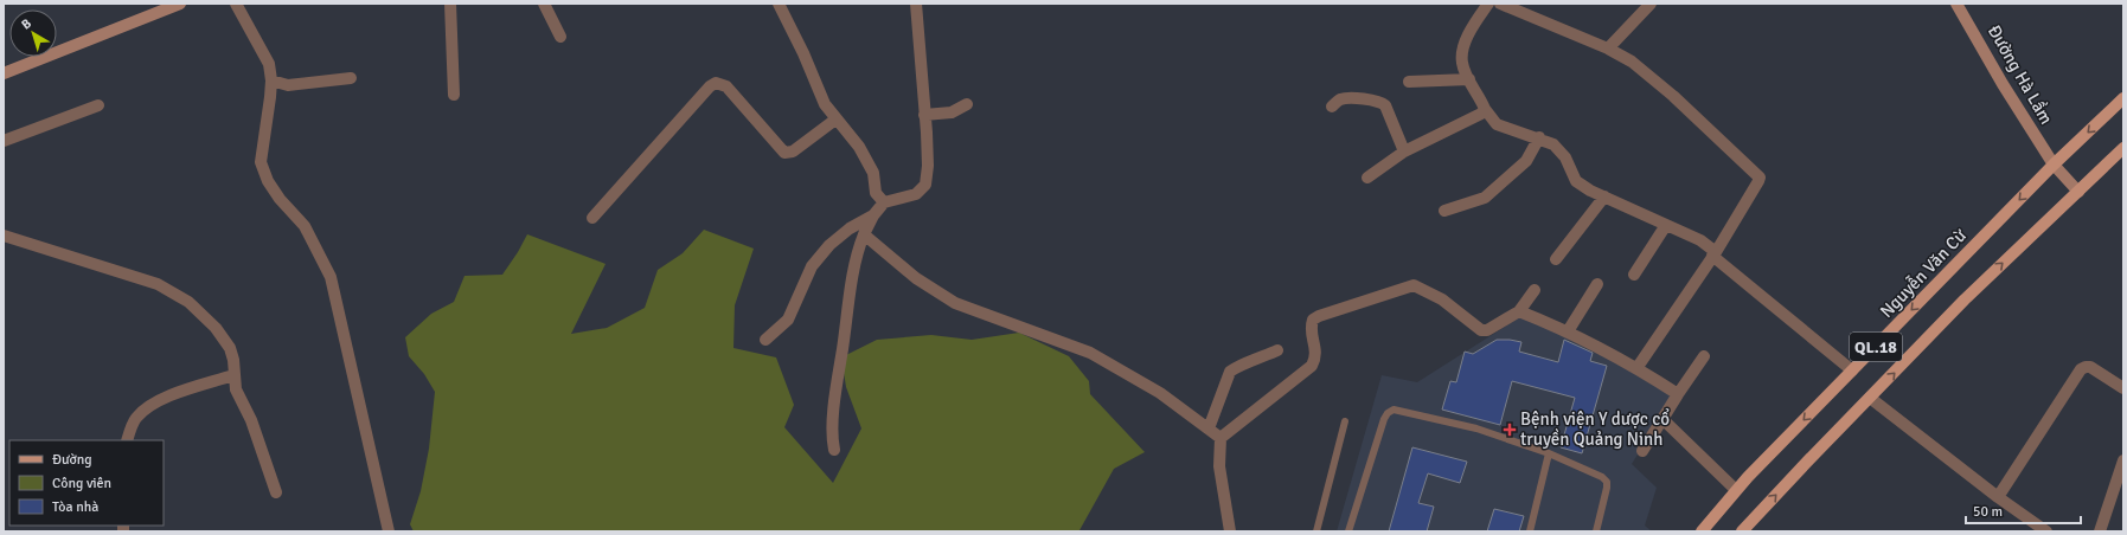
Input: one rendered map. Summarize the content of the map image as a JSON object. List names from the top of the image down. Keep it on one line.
{"streets":{"main road":["Đường Hà Lầm","Nguyễn Văn Cừ","QL.18"]},"crossings":[["Đường Hà Lầm","Nguyễn Văn Cừ"],["Đường Hà Lầm","QL.18"],["Nguyễn Văn Cừ","QL.18"]],"places":{"health":["Bệnh viện Y dược cổ truyền Quảng Ninh"]},"legend":["Đường","Công viên","Tòa nhà"],"scale_bar":"50 m","north":"top left"}
